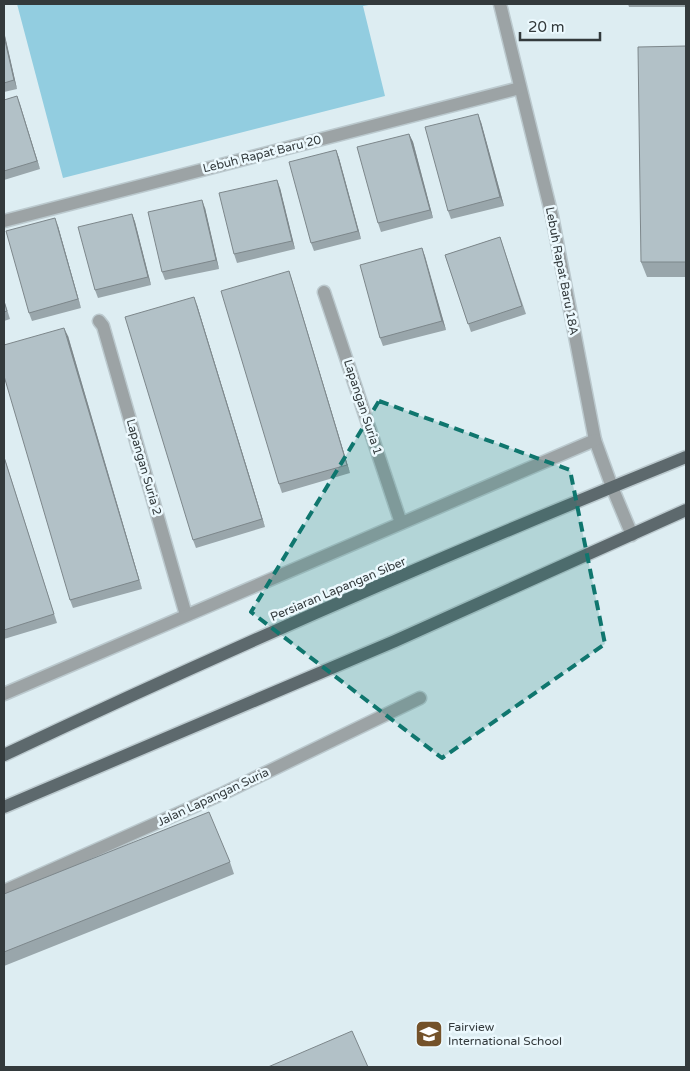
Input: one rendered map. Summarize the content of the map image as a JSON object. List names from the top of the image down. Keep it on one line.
{"streets":{"main road":["Persiaran Lapangan Siber"],"street":["Lebuh Rapat Baru 20","Lebuh Rapat Baru 18A","Lapangan Suria 1","Lapangan Suria 2","Jalan Lapangan Suria"]},"crossings":[["Lebuh Rapat Baru 20","Lebuh Rapat Baru 18A"],["Lebuh Rapat Baru 18A","Persiaran Lapangan Siber"]],"places":{"school or university":["Fairview International School"]},"scale_bar":"20 m"}
